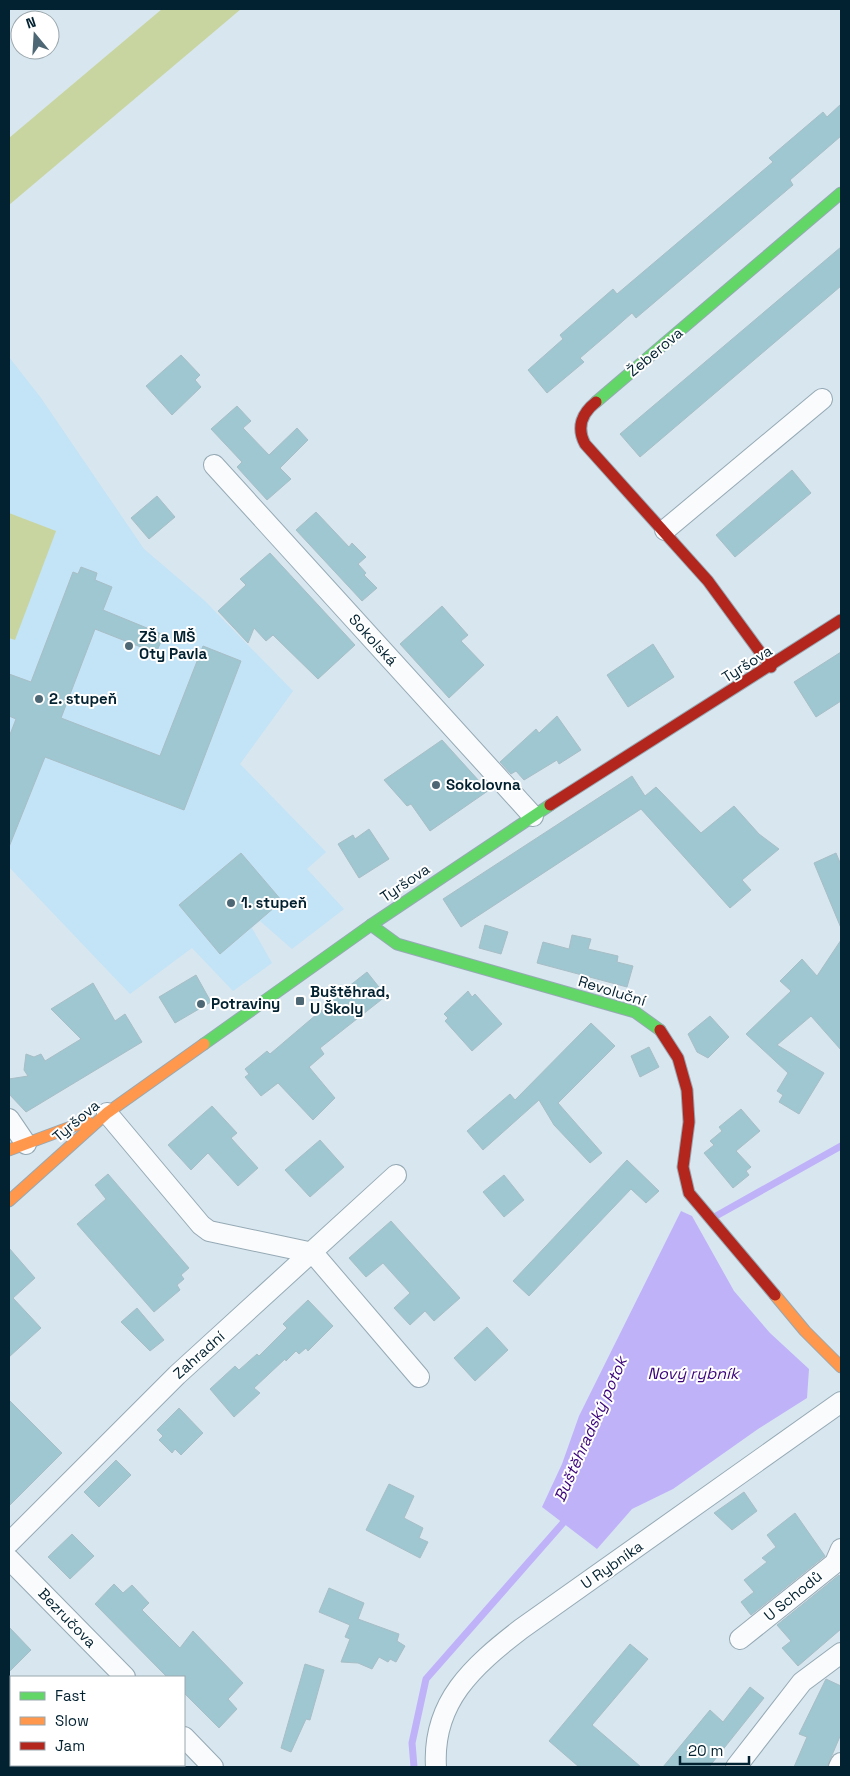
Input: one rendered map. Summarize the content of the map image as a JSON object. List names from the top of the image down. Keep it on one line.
{"streets":{"street":["Žeberova","Sokolská","Tyršova","Revoluční","Zahradní","U Rybníka","U Schodů","Bezručova"]},"crossings":[["Žeberova","Tyršova"],["Sokolská","Tyršova"],["Tyršova","Revoluční"]],"water":["Nový rybník","Buštěhradský potok"],"places":{"other":["ZŠ a MŠ Oty Pavla","2. stupeň","Sokolovna","1. stupeň","Potraviny"],"transit":["Buštěhrad, U Školy"]},"legend":["Fast","Slow","Jam"],"scale_bar":"20 m","north":"top"}
